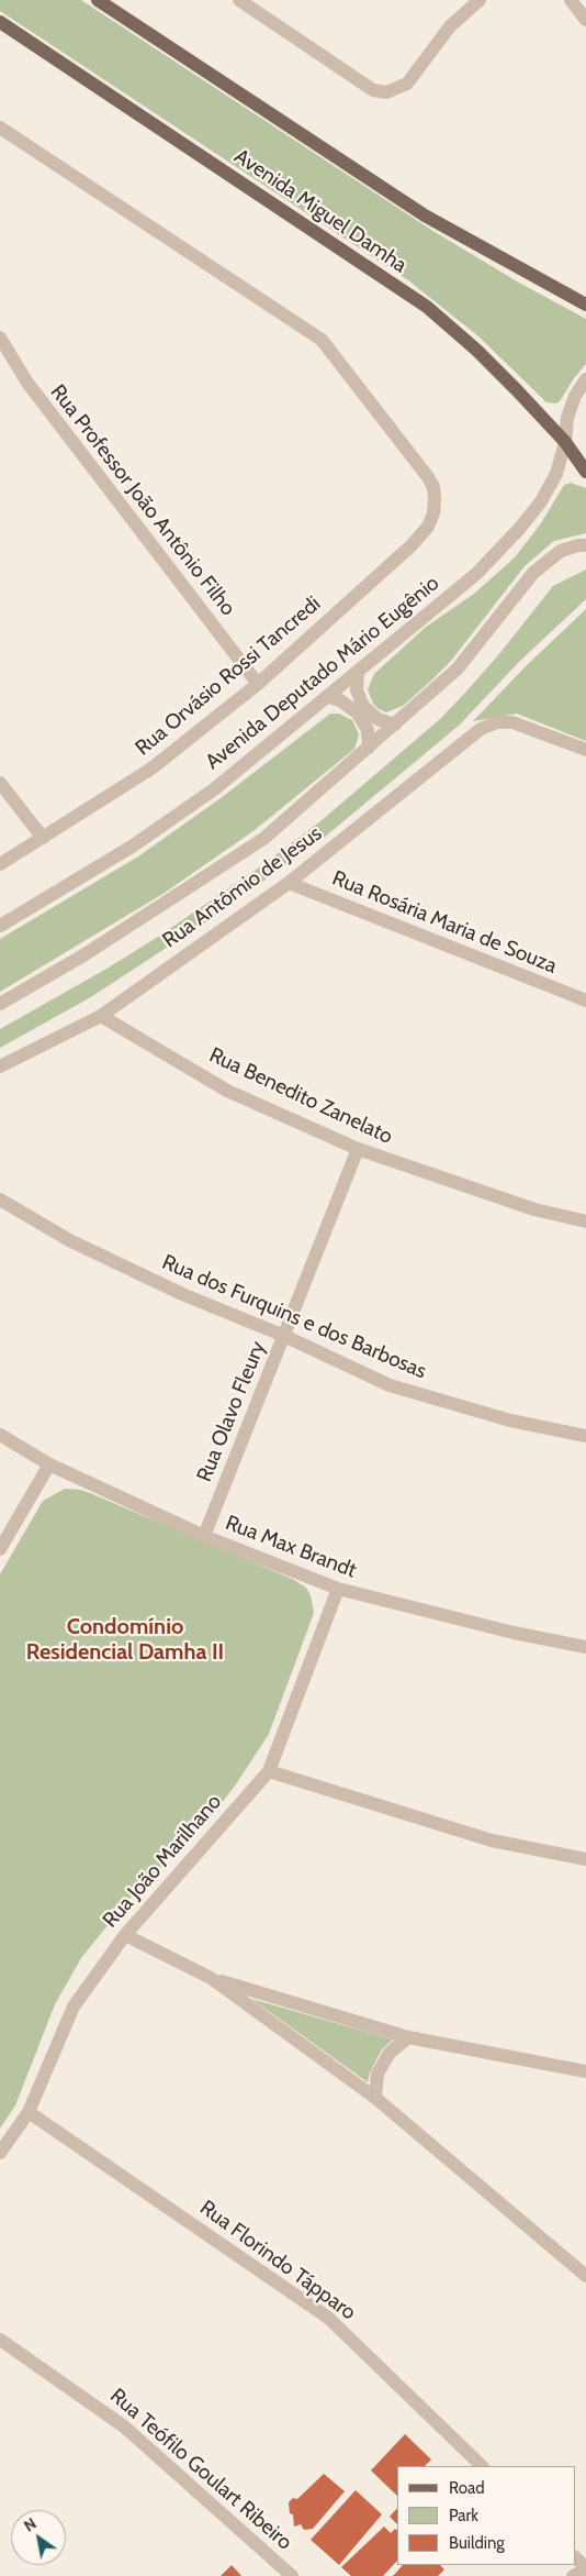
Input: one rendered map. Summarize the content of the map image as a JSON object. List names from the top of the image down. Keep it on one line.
{"streets":{"main road":["Avenida Miguel Damha"],"street":["Rua Professor João Antônio Filho","Avenida Deputado Mário Eugênio","Rua Orvásio Rossi Tancredi","Rua Antômio de Jesus","Rua Rosária Maria de Souza","Rua Benedito Zanelato","Rua dos Furquins e dos Barbosas","Rua Olavo Fleury","Rua Max Brandt","Rua João Marilhano","Rua Florindo Tápparo","Rua Teófilo Goulart Ribeiro"]},"crossings":[["Avenida Miguel Damha","Avenida Deputado Mário Eugênio"],["Rua Professor João Antônio Filho","Rua Orvásio Rossi Tancredi"],["Rua Antômio de Jesus","Rua Rosária Maria de Souza"],["Rua Antômio de Jesus","Rua Benedito Zanelato"],["Rua Benedito Zanelato","Rua Olavo Fleury"],["Rua dos Furquins e dos Barbosas","Rua Olavo Fleury"],["Rua Olavo Fleury","Rua Max Brandt"],["Rua Max Brandt","Rua João Marilhano"],["Rua João Marilhano","Rua Florindo Tápparo"]],"districts":["Condomínio Residencial Damha II"],"legend":["Road","Park","Building"],"north":"top left"}
